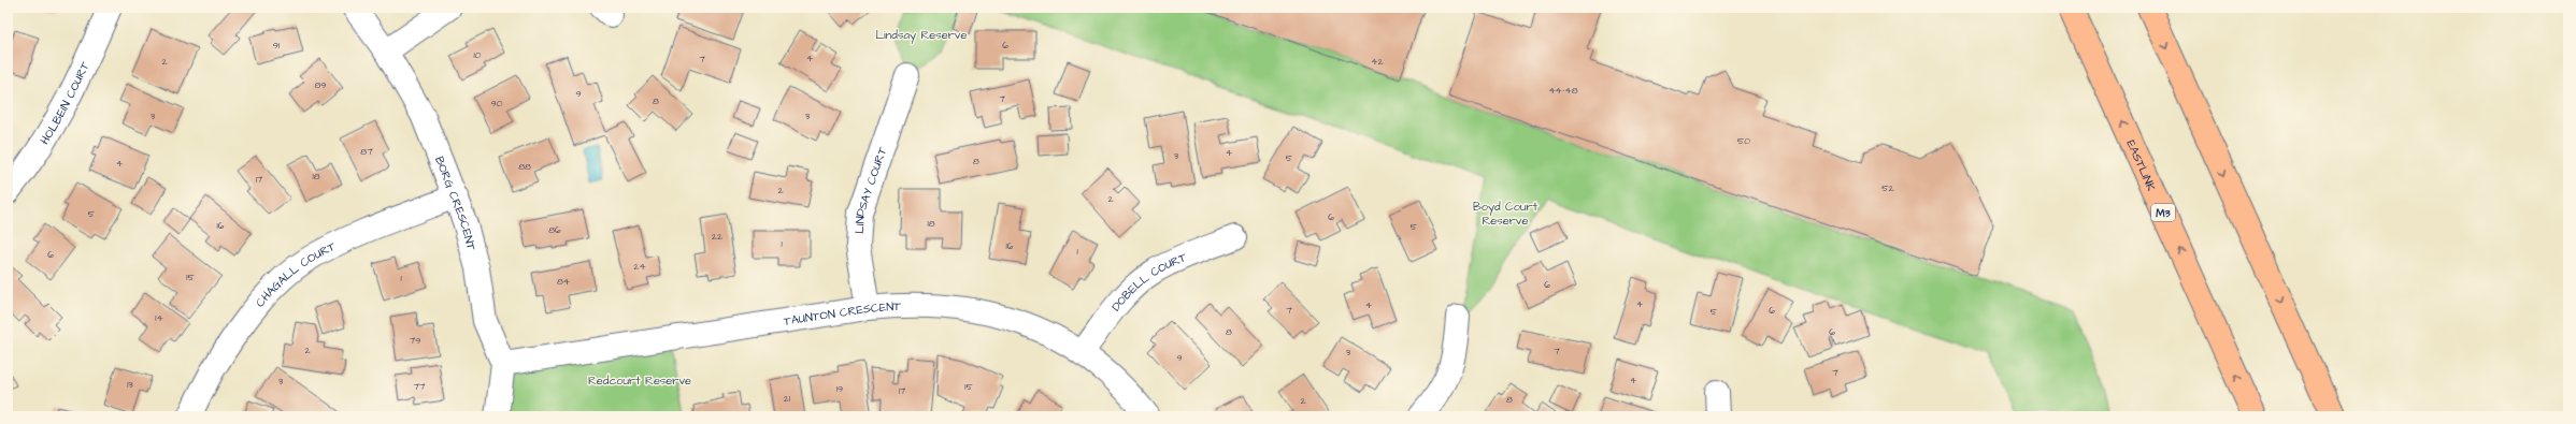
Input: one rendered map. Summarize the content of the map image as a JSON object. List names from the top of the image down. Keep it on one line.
{"streets":{"highway":["EASTLINK","M3"],"street":["HOLBEIN COURT","LINDSAY COURT","BORG CRESCENT","CHAGALL COURT","DOBELL COURT","TAUNTON CRESCENT"]},"crossings":[["LINDSAY COURT","TAUNTON CRESCENT"],["BORG CRESCENT","CHAGALL COURT"],["BORG CRESCENT","TAUNTON CRESCENT"],["DOBELL COURT","TAUNTON CRESCENT"]],"parks":["Lindsay Reserve","Boyd Court Reserve","Redcourt Reserve"],"house_numbers":["91","6","10","4","7","2","42","89","44-48","9","7","8","90","3","3","50","87","4","3","5","8","4","88","18","17","52","2","2","5","6","18","16","5","86","22","1","16","1","6","24","15","1","84","6","4","4","7","6","5","14","8","6","79","2","7","3","9","7","4","3","13","77","15","19","17","21","8","2"]}
